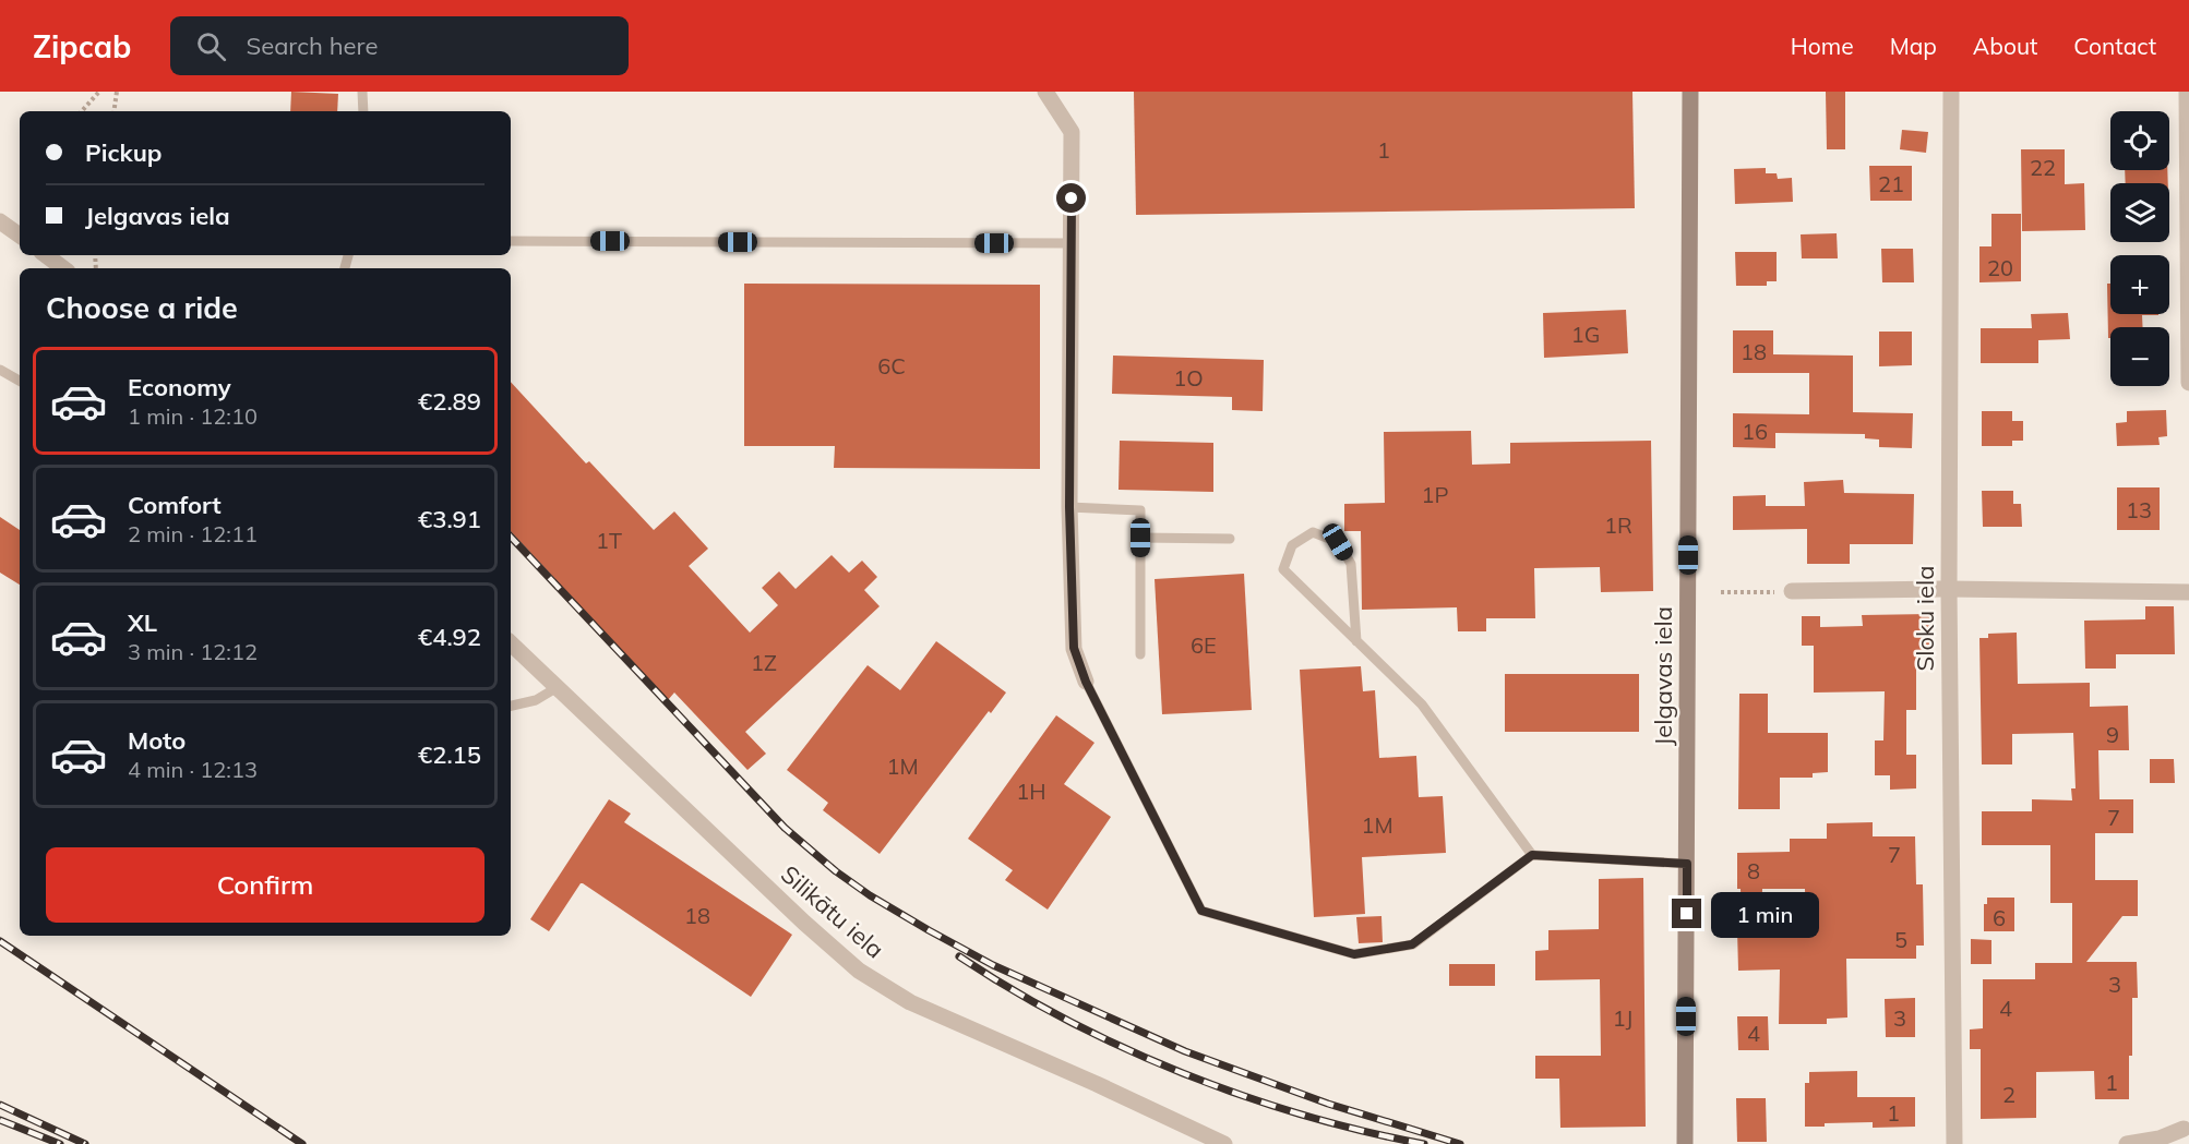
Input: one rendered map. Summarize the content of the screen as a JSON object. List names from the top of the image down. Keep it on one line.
{"streets":{"street":["Sloku iela","Jelgavas iela","Silikātu iela"]},"house_numbers":["1","22","21","20","1G","18","6C","1O","16","1P","13","1R","1T","6E","1Z","9","1M","1H","7","1M","7","8","18","6","5","3","4","1J","3","4","1","2","1"],"page":{"header":"Zipcab","search":"Search here","nav":["Home","Map","About","Contact"],"map_buttons":["+","−"],"banner":["Pickup","Jelgavas iela"],"heading":"Choose a ride","list":[{"name":"Economy","note":"1 min · 12:10","value":"€2.89"},{"name":"Comfort","note":"2 min · 12:11","value":"€3.91"},{"name":"XL","note":"3 min · 12:12","value":"€4.92"},{"name":"Moto","note":"4 min · 12:13","value":"€2.15"}],"buttons":"Confirm","bubble":"1 min"}}
